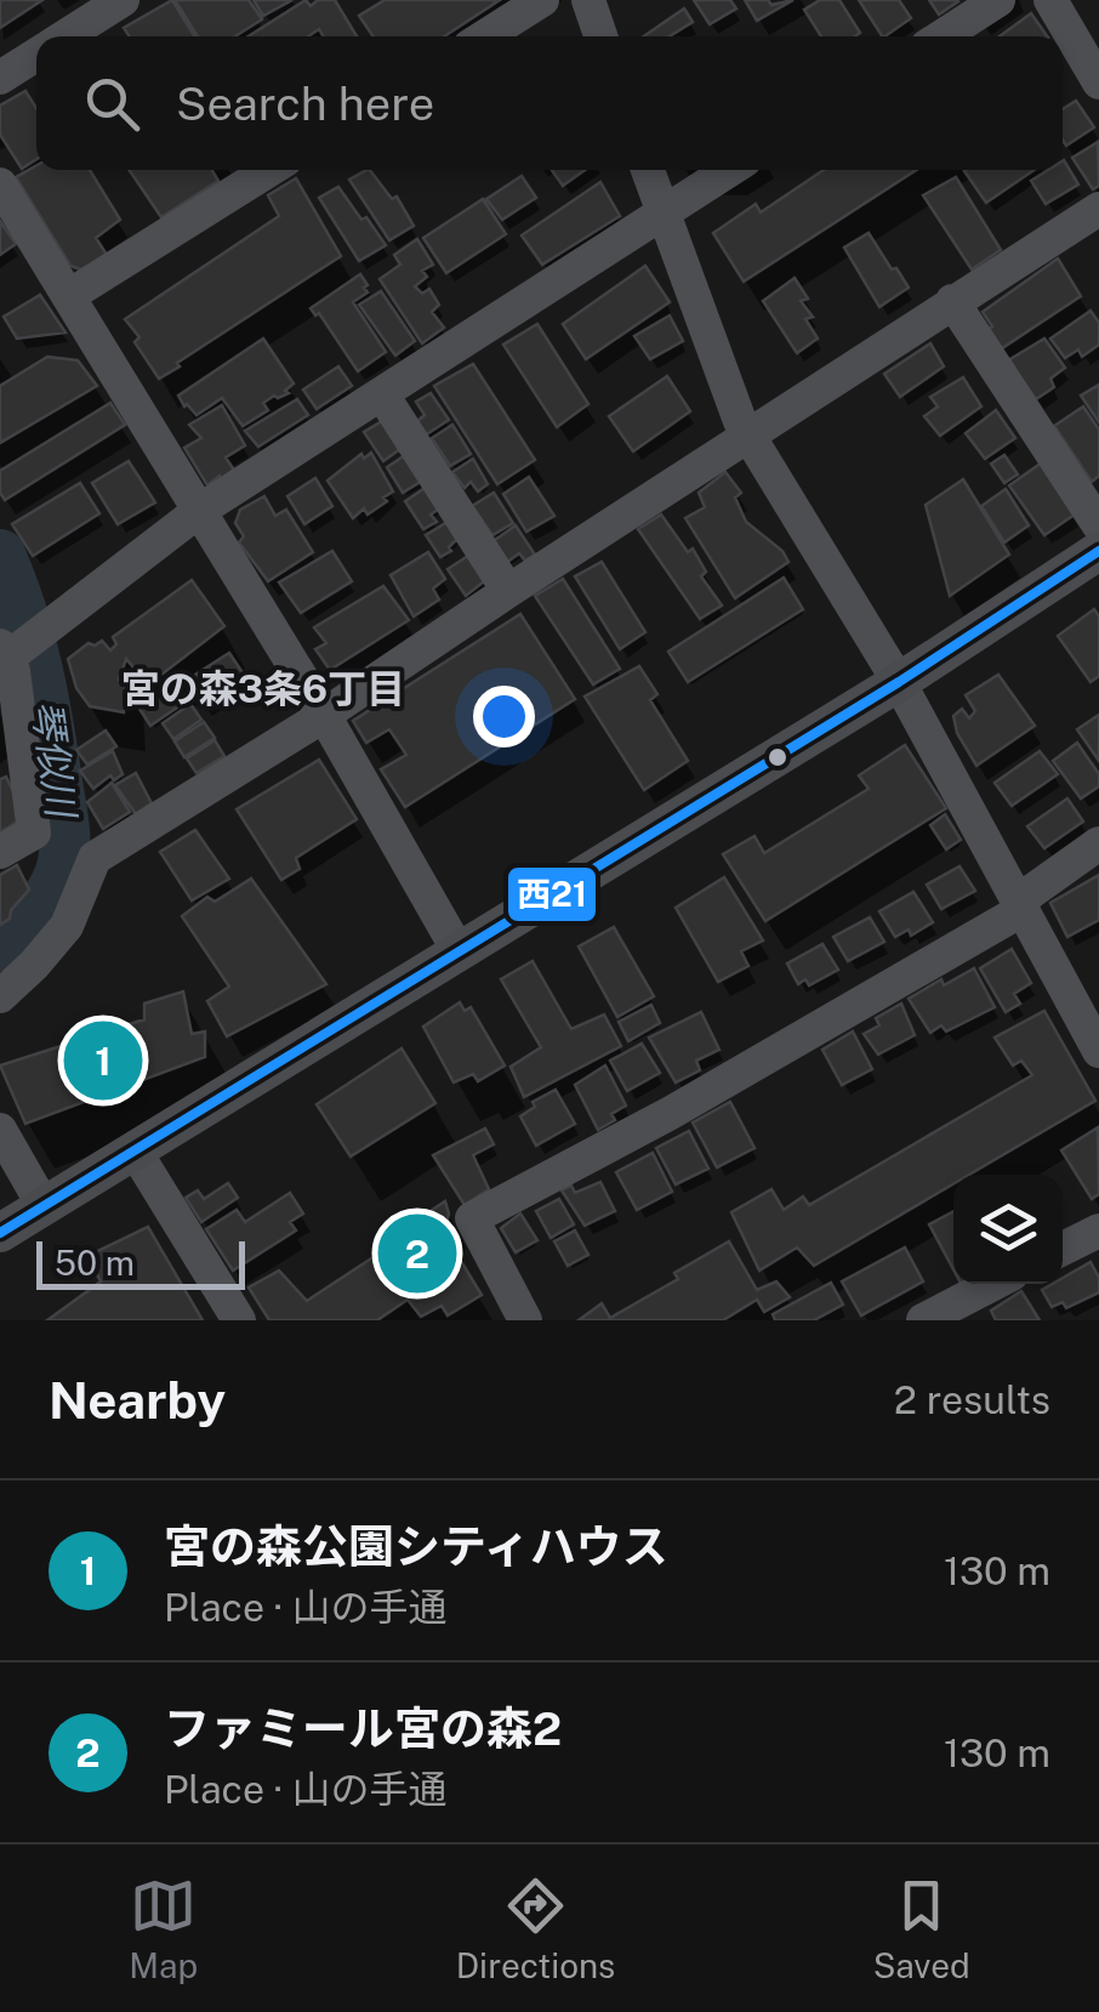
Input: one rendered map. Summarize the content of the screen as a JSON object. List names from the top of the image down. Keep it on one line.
{"districts":["宮の森3条6丁目"],"water":["琴似川"],"lines":["transit line 西21"],"scale_bar":"50 m","page":{"search":"Search here","pins":["1","2"],"scale":"50 m","heading":["Nearby","2 results"],"list":[{"mark":"1","name":"宮の森公園シティハウス","note":"Place · 山の手通","value":"130 m"},{"mark":"2","name":"ファミール宮の森2","note":"Place · 山の手通","value":"130 m"}],"nav":["Map","Directions","Saved"]}}
